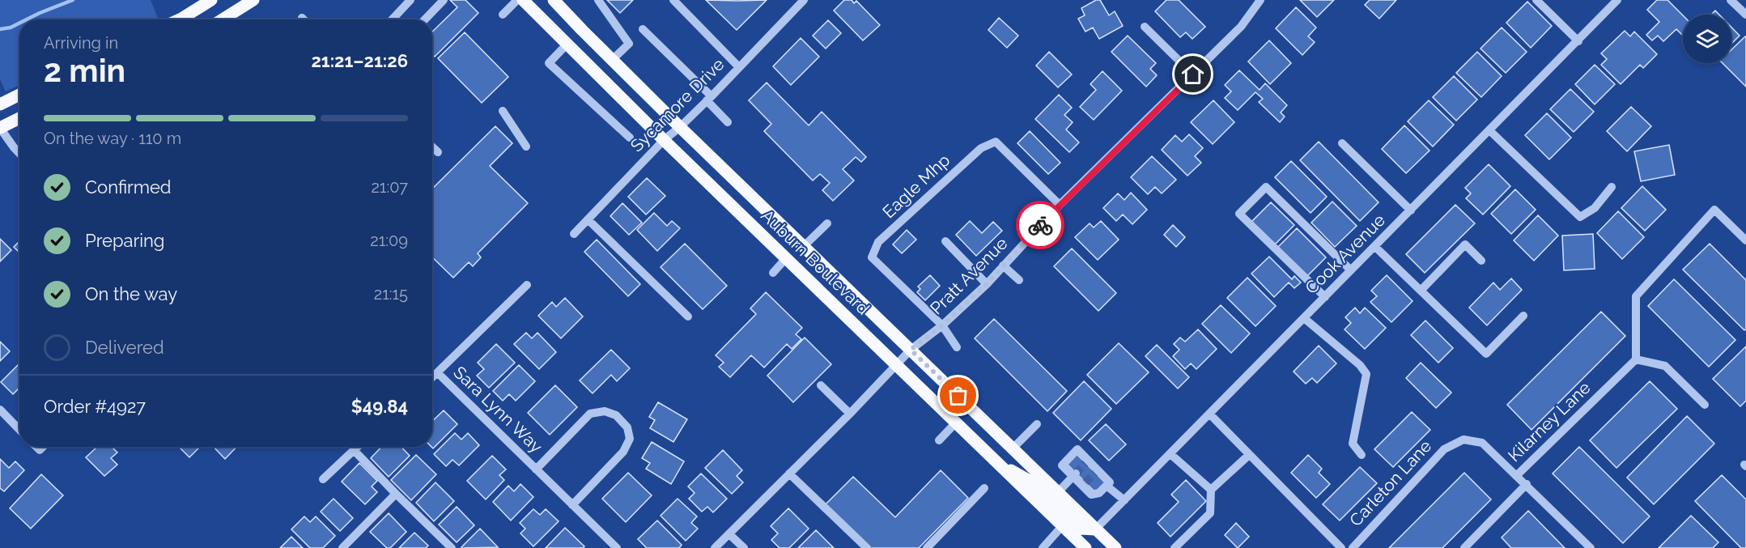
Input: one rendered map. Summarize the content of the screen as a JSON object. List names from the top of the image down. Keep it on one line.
{"streets":{"main road":["Auburn Boulevard"],"street":["Sycamore Drive","Eagle Mhp","Cook Avenue","Pratt Avenue","Sara Lynn Way","Kilarney Lane","Carleton Lane"]},"crossings":[["Sycamore Drive","Auburn Boulevard"],["Eagle Mhp","Pratt Avenue"],["Cook Avenue","Auburn Boulevard"],["Auburn Boulevard","Pratt Avenue"],["Kilarney Lane","Carleton Lane"]],"page":{"heading":["2 min","Arriving in","21:21–21:26"],"panel":["Order #4927","$49.84"],"bar":"On the way · 110 m","list":[["Confirmed","21:07"],["Preparing","21:09"],["On the way","21:15"],"Delivered"]}}
